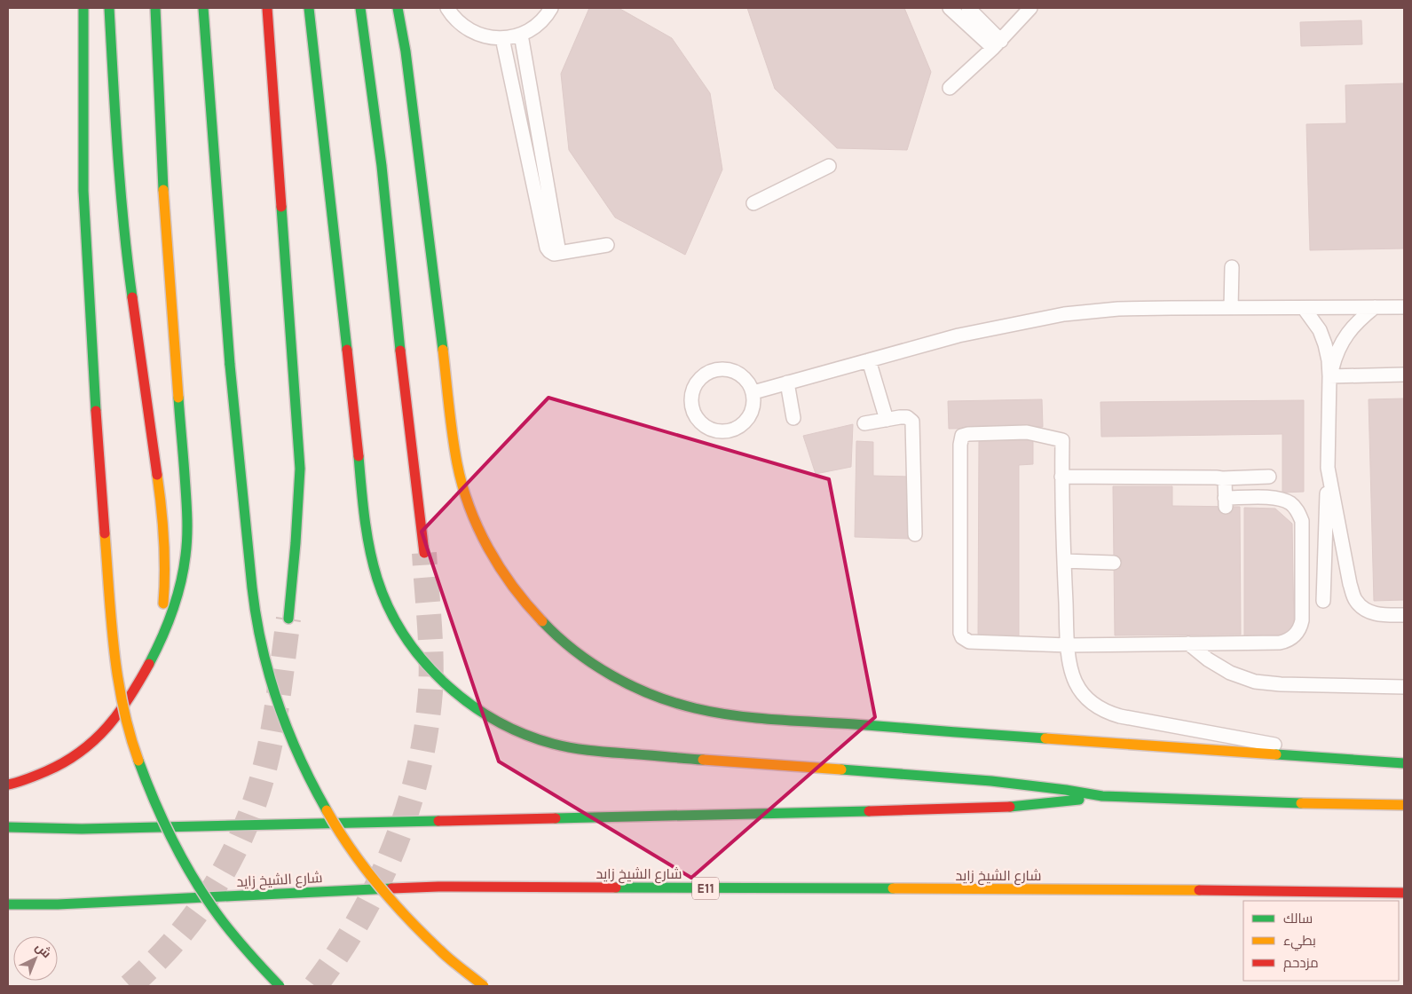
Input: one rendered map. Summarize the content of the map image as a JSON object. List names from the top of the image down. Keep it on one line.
{"streets":{"highway":["شارع الشيخ زايد","E11"]},"legend":["سالك","بطيء","مزدحم"],"north":"top right"}
